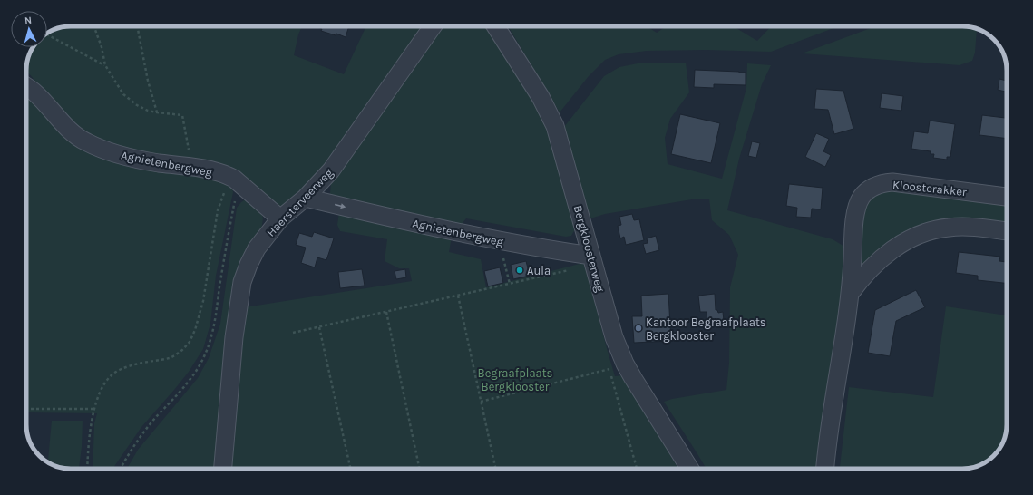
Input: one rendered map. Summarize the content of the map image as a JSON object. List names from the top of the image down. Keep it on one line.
{"streets":{"street":["Agnietenbergweg","Kloosterakker","Haersterveerweg","Bergkloosterweg"]},"crossings":[["Agnietenbergweg","Haersterveerweg"],["Agnietenbergweg","Bergkloosterweg"]],"parks":["Begraafplaats Bergklooster"],"places":["Aula","Kantoor Begraafplaats Bergklooster"],"north":"top"}
